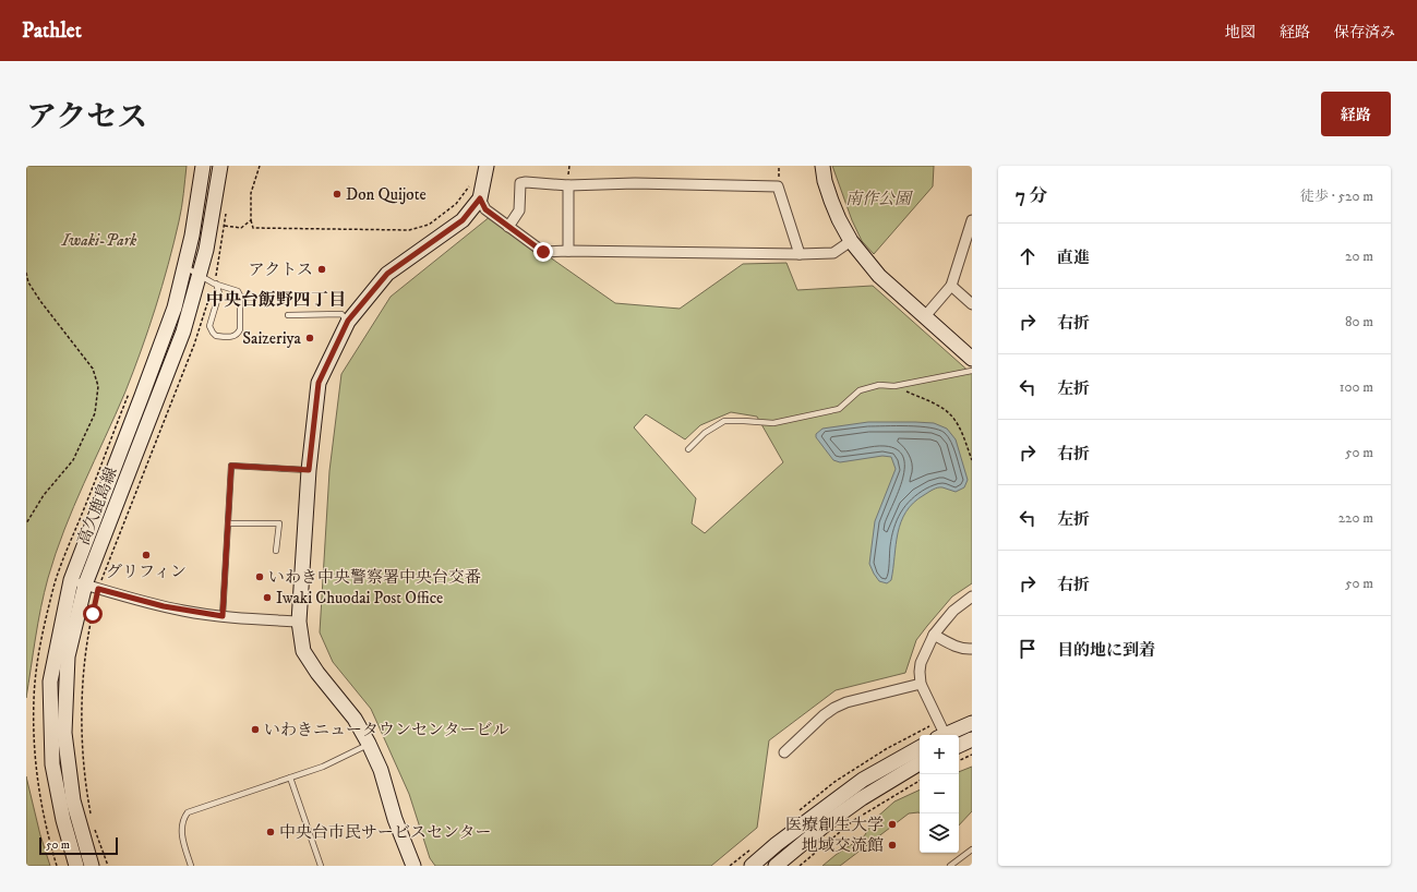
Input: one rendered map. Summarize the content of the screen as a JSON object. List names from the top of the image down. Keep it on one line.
{"streets":{"street":["高久鹿島線"]},"districts":["中央台飯野四丁目"],"parks":["南作公園","Iwaki-Park"],"places":["Don Quijote","アクトス","Saizeriya","グリフィン","いわき中央警察署中央台交番","Iwaki Chuodai Post Office","いわきニュータウンセンタービル","医療創生大学","中央台市民サービスセンター","地域交流館"],"scale_bar":"50 m","page":{"header":"Pathlet","nav":["地図","経路","保存済み"],"title":"アクセス","buttons":"経路","heading":["7 分","徒歩 · 520 m"],"list":[["直進","20 m"],["右折","80 m"],["左折","100 m"],["右折","50 m"],["左折","220 m"],["右折","50 m"],"目的地に到着"],"map_buttons":["+","−"],"scale":"50 m"}}
